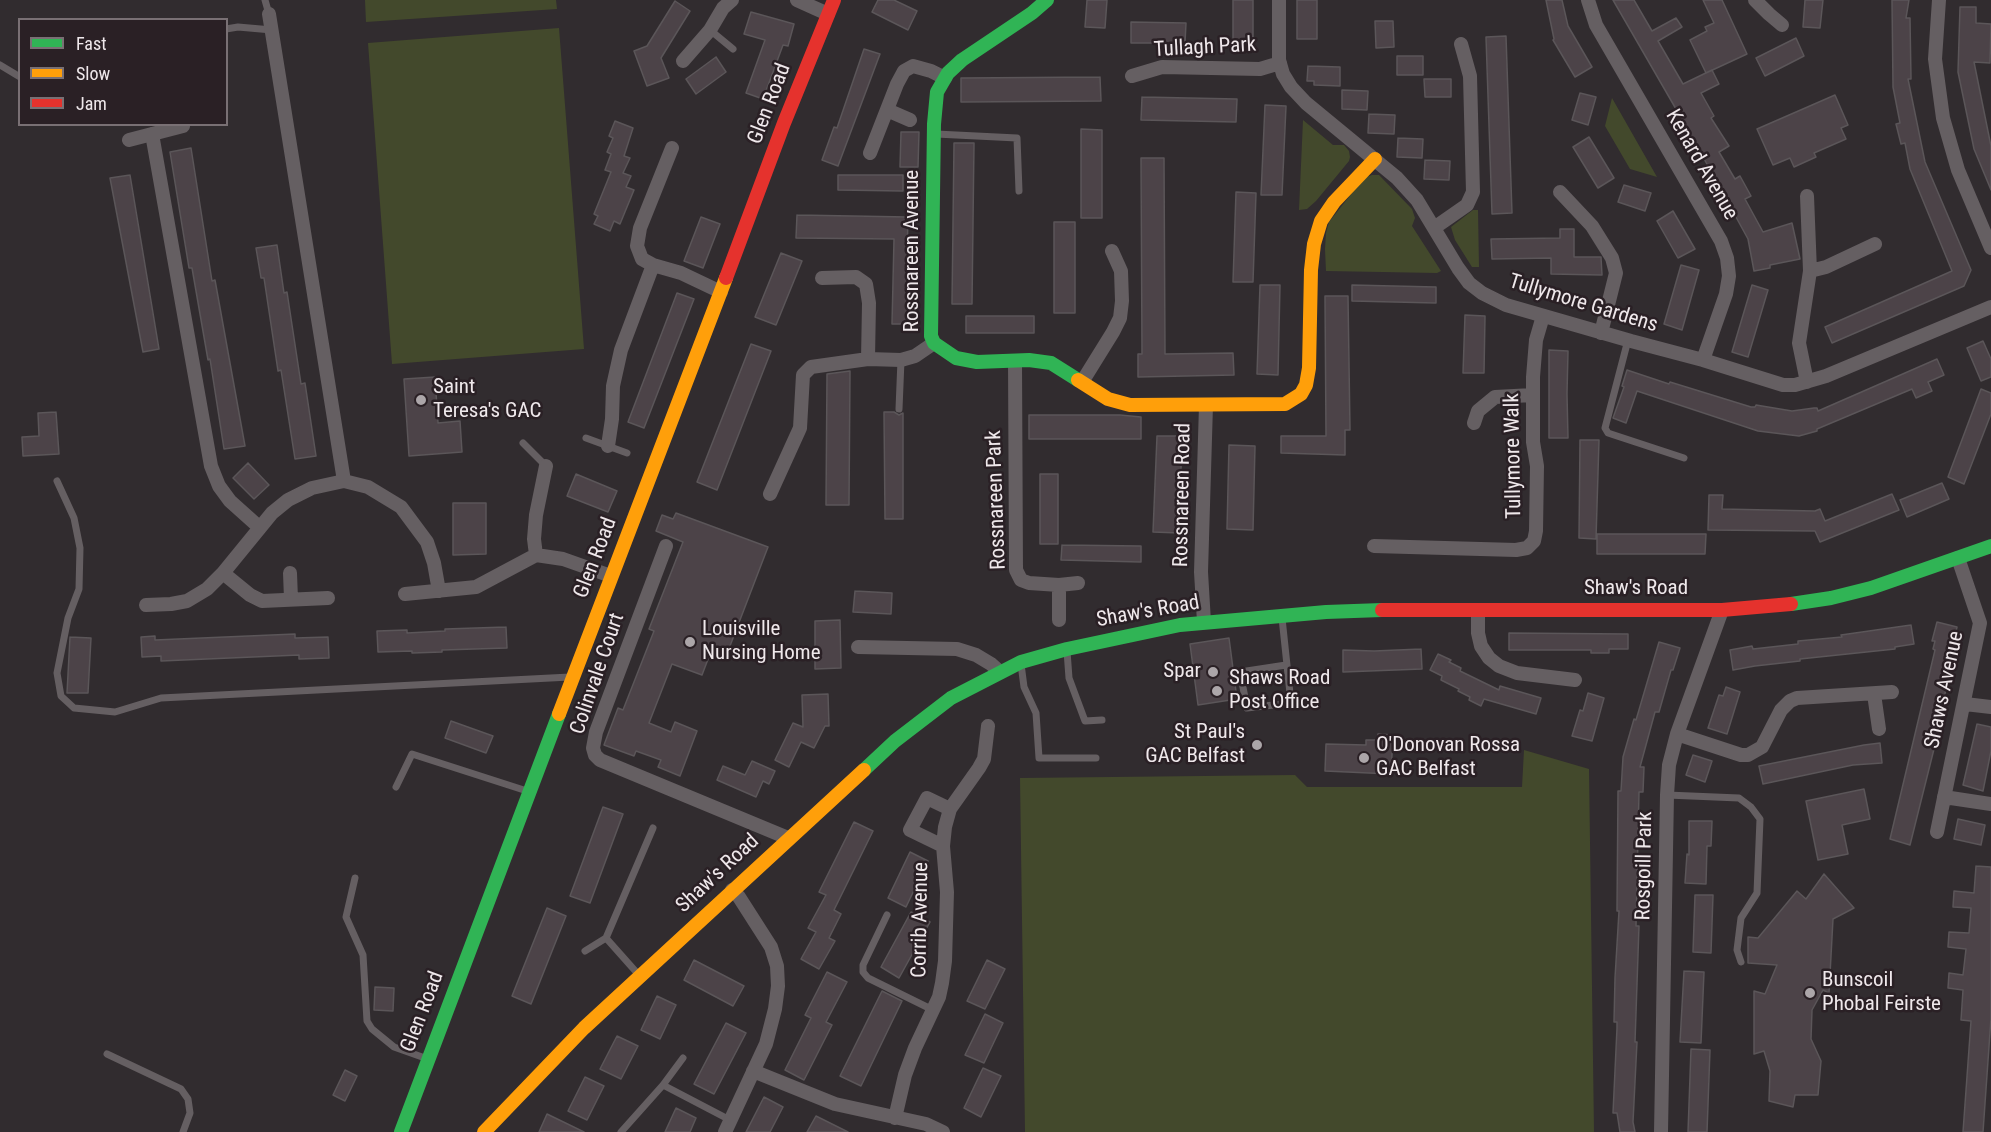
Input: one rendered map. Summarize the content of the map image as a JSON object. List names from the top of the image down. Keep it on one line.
{"streets":{"street":["Tullagh Park","Glen Road","Kenard Avenue","Rossnareen Avenue","Tullymore Gardens","Tullymore Walk","Rossnareen Road","Rossnareen Park","Shaw's Road","Colinvale Court","Shaws Avenue","Rosgoill Park","Corrib Avenue"]},"crossings":[["Tullagh Park","Tullymore Gardens"],["Kenard Avenue","Tullymore Gardens"],["Rossnareen Avenue","Tullymore Gardens"],["Rossnareen Avenue","Rossnareen Road"],["Rossnareen Avenue","Rossnareen Park"],["Tullymore Gardens","Tullymore Walk"],["Rossnareen Road","Shaw's Road"],["Shaw's Road","Colinvale Court"],["Shaw's Road","Shaws Avenue"],["Shaw's Road","Rosgoill Park"]],"places":["Saint Teresa's GAC","Louisville Nursing Home","Spar","Shaws Road Post Office","St Paul's GAC Belfast","O'Donovan Rossa GAC Belfast","Bunscoil Phobal Feirste"],"legend":["Fast","Slow","Jam"]}
